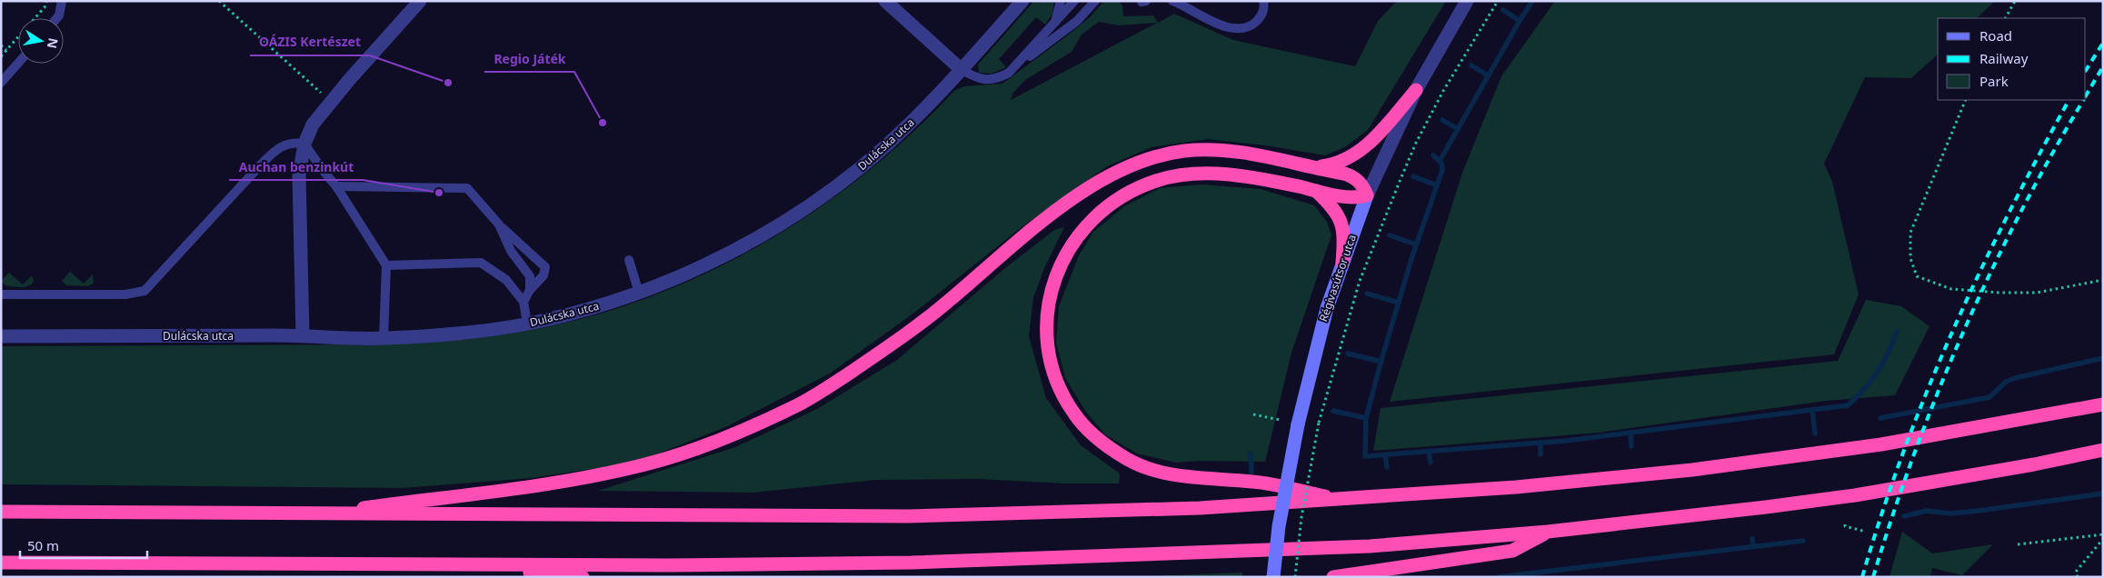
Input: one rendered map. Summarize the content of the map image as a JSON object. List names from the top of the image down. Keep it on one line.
{"streets":{"street":["Dulácska utca","Régivasútsor utca"]},"places":["OÁZIS Kertészet","Regio Játék","Auchan benzinkút"],"legend":["Road","Railway","Park"],"scale_bar":"50 m","north":"right"}
